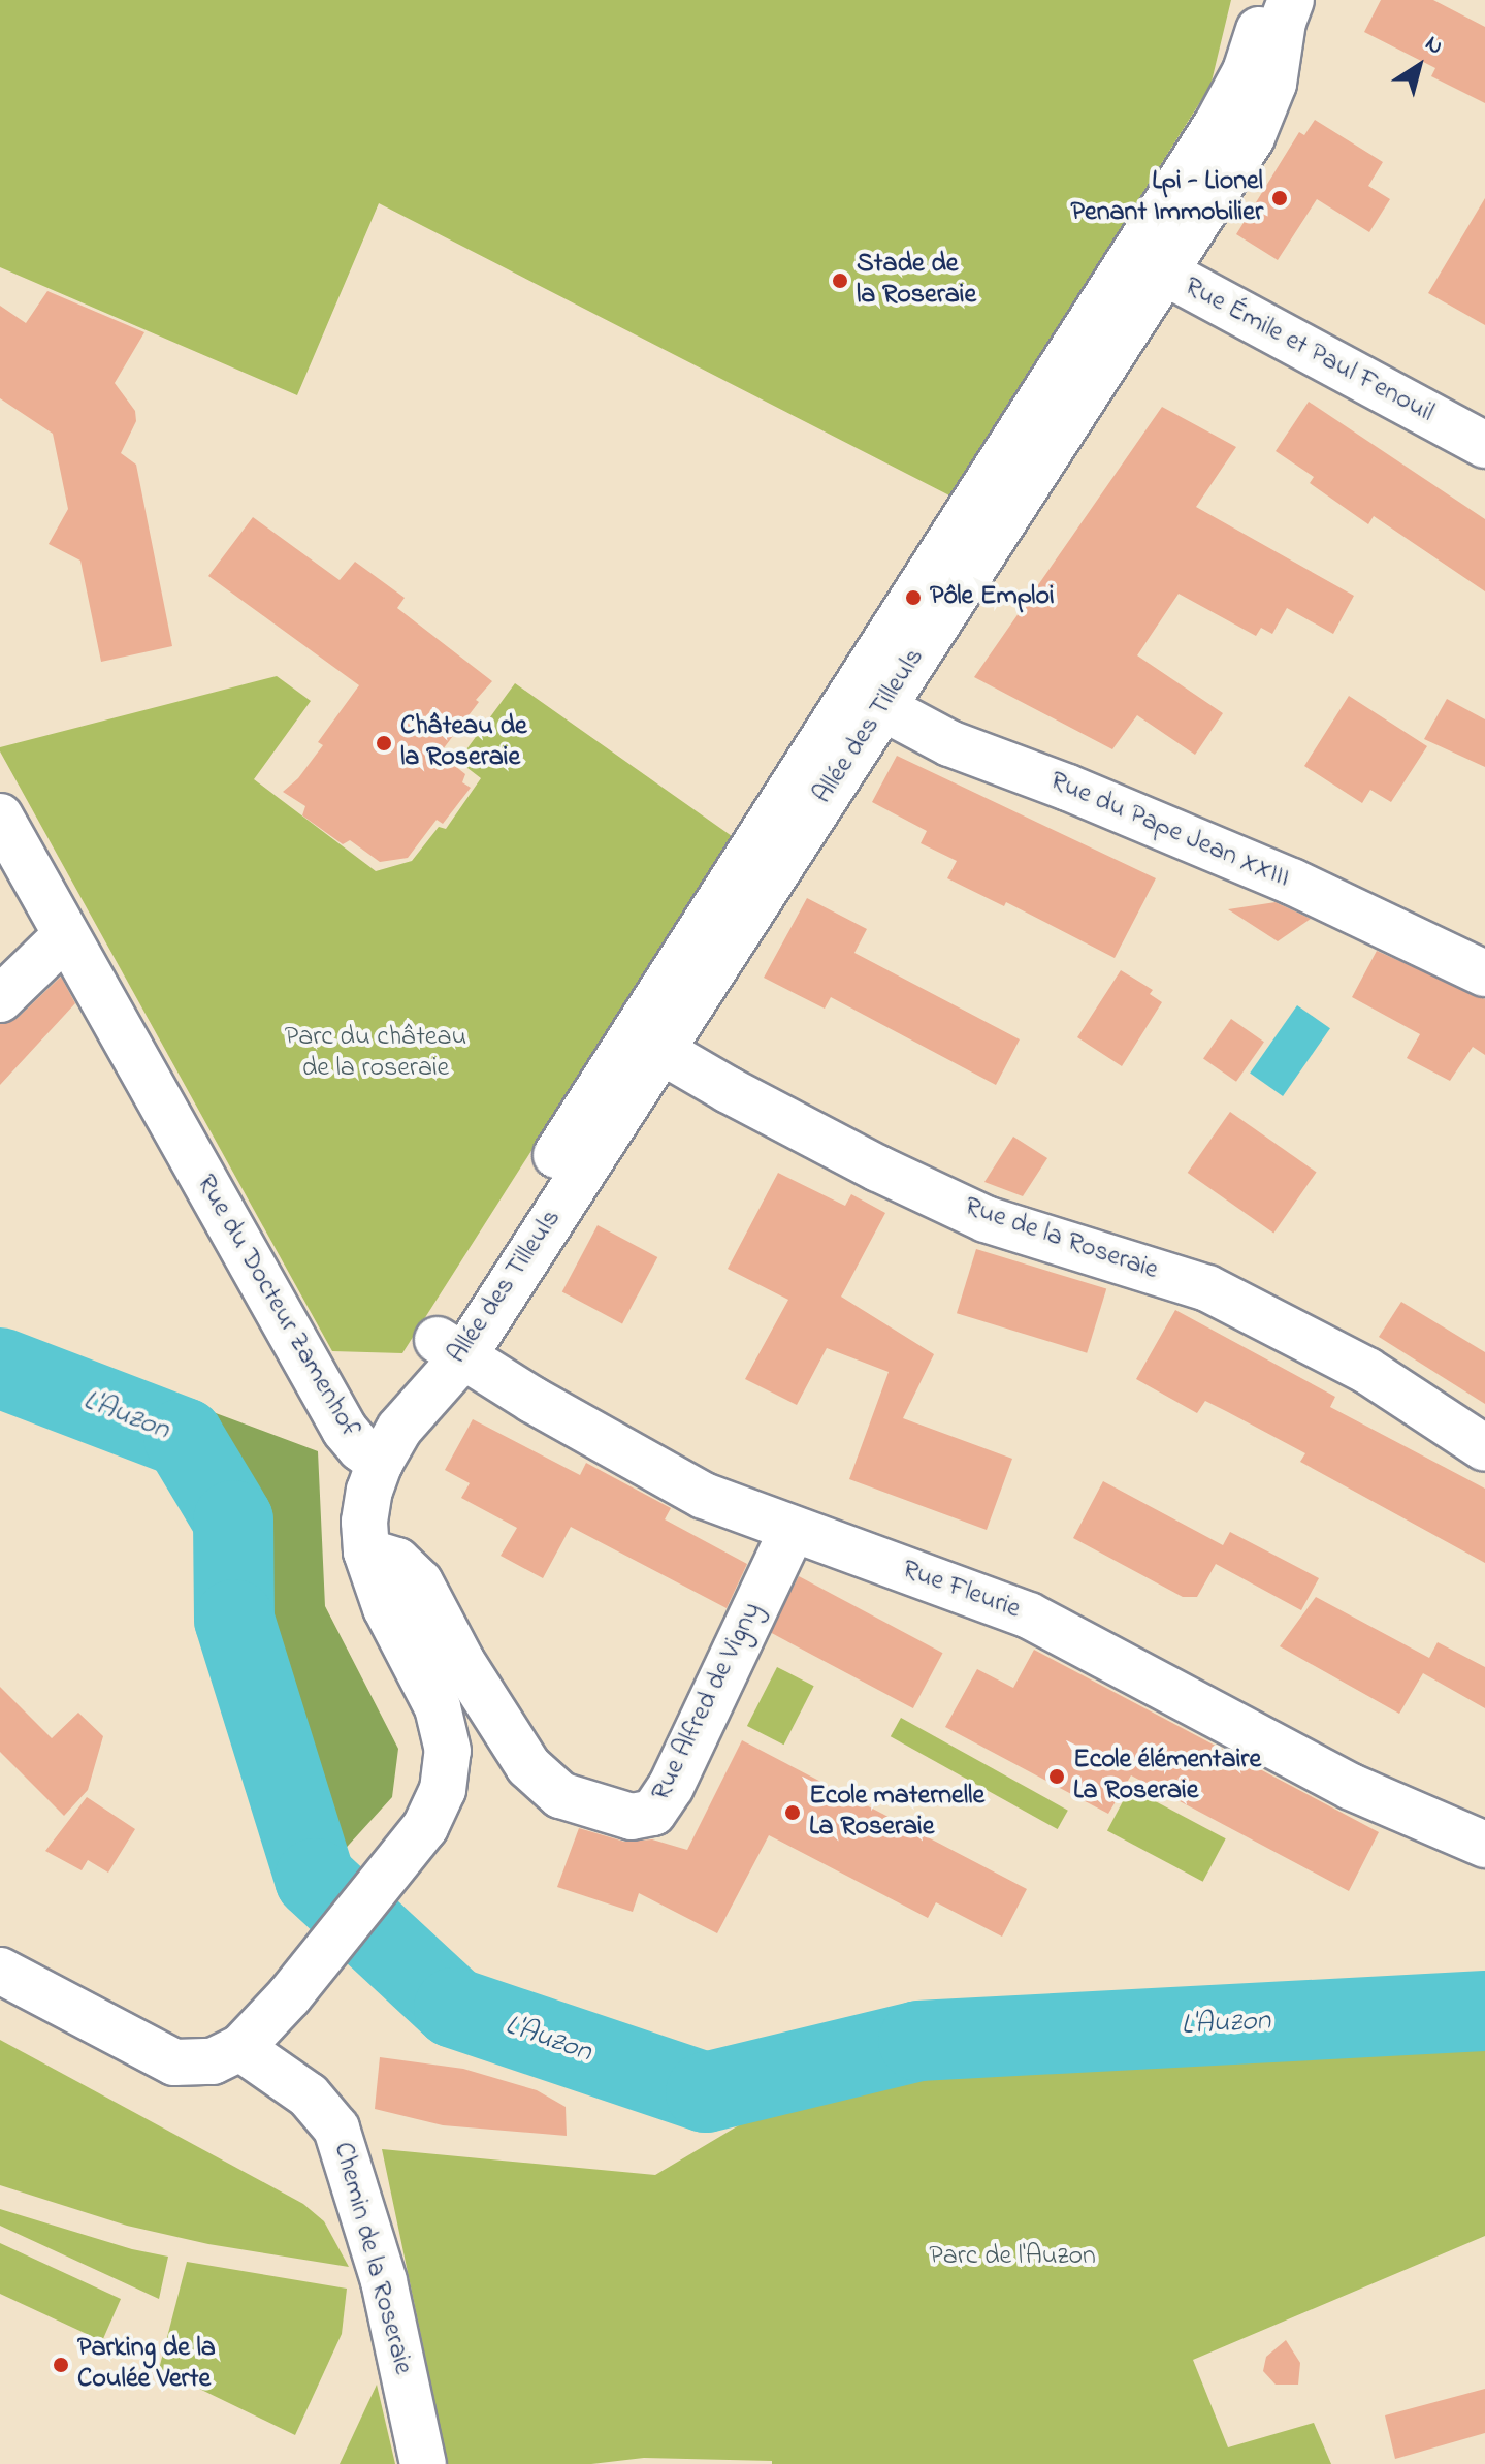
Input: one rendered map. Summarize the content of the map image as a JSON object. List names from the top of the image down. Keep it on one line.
{"streets":{"street":["Rue Émile et Paul Fenouil","Allée des Tilleuls","Rue du Pape Jean XXIII","Rue de la Roseraie","Rue du Docteur Zamenhof","Rue Fleurie","Rue Alfred de Vigny","Chemin de la Roseraie"]},"crossings":[["Rue Émile et Paul Fenouil","Allée des Tilleuls"],["Allée des Tilleuls","Rue du Pape Jean XXIII"],["Allée des Tilleuls","Rue de la Roseraie"],["Allée des Tilleuls","Rue du Docteur Zamenhof"],["Allée des Tilleuls","Rue Fleurie"],["Rue du Docteur Zamenhof","Rue Alfred de Vigny"],["Rue du Docteur Zamenhof","Chemin de la Roseraie"],["Rue Fleurie","Rue Alfred de Vigny"]],"water":["L'Auzon"],"parks":["Parc du château de la roseraie","Parc de l'Auzon"],"places":["Lpi - Lionel Penant Immobilier","Stade de la Roseraie","Pôle Emploi","Château de la Roseraie","Ecole élémentaire La Roseraie","Ecole maternelle La Roseraie","Parking de la Coulée Verte"],"north":"top right"}
